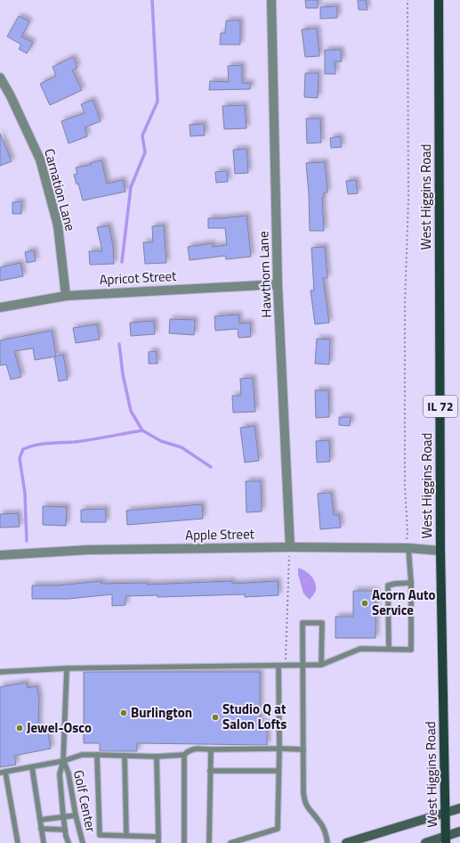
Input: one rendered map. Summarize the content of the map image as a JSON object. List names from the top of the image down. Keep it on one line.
{"streets":{"main road":["West Higgins Road","IL 72"],"street":["Carnation Lane","Hawthorn Lane","Apricot Street","Apple Street"],"lane":["Golf Center"]},"crossings":[["Carnation Lane","Apricot Street"],["West Higgins Road","Apple Street"],["Hawthorn Lane","Apricot Street"],["Hawthorn Lane","Apple Street"]],"places":["Acorn Auto Service","Burlington","Studio Q at Salon Lofts","Jewel-Osco"]}
